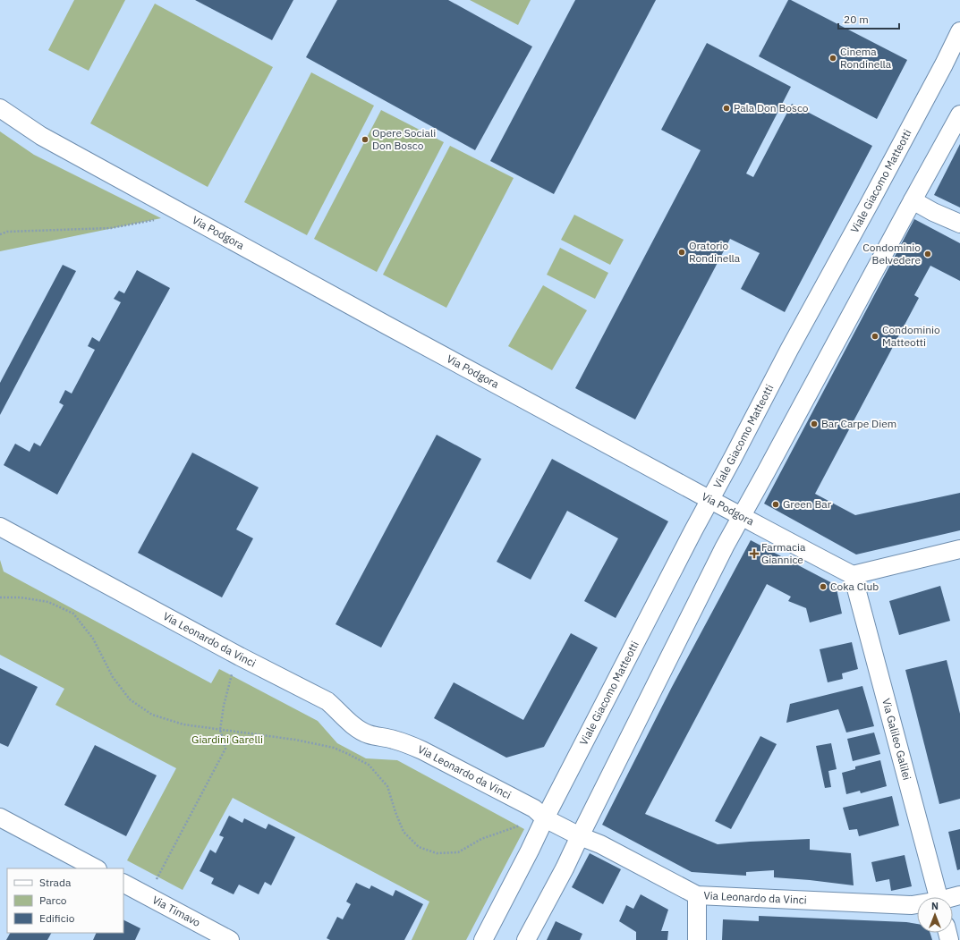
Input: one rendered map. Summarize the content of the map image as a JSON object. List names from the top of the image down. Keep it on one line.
{"streets":{"street":["Viale Giacomo Matteotti","Via Podgora","Via Leonardo da Vinci","Via Galileo Galilei","Via Timavo"]},"crossings":[["Viale Giacomo Matteotti","Via Podgora"],["Viale Giacomo Matteotti","Via Leonardo da Vinci"],["Via Podgora","Via Galileo Galilei"]],"parks":["Giardini Garelli"],"places":{"other":["Cinema Rondinella","Pala Don Bosco","Opere Sociali Don Bosco","Oratorio Rondinella","Condominio Belvedere","Condominio Matteotti","Bar Carpe Diem","Green Bar","Coka Club"],"health":["Farmacia Giannice"]},"legend":["Strada","Parco","Edificio"],"scale_bar":"20 m","north":"top"}
